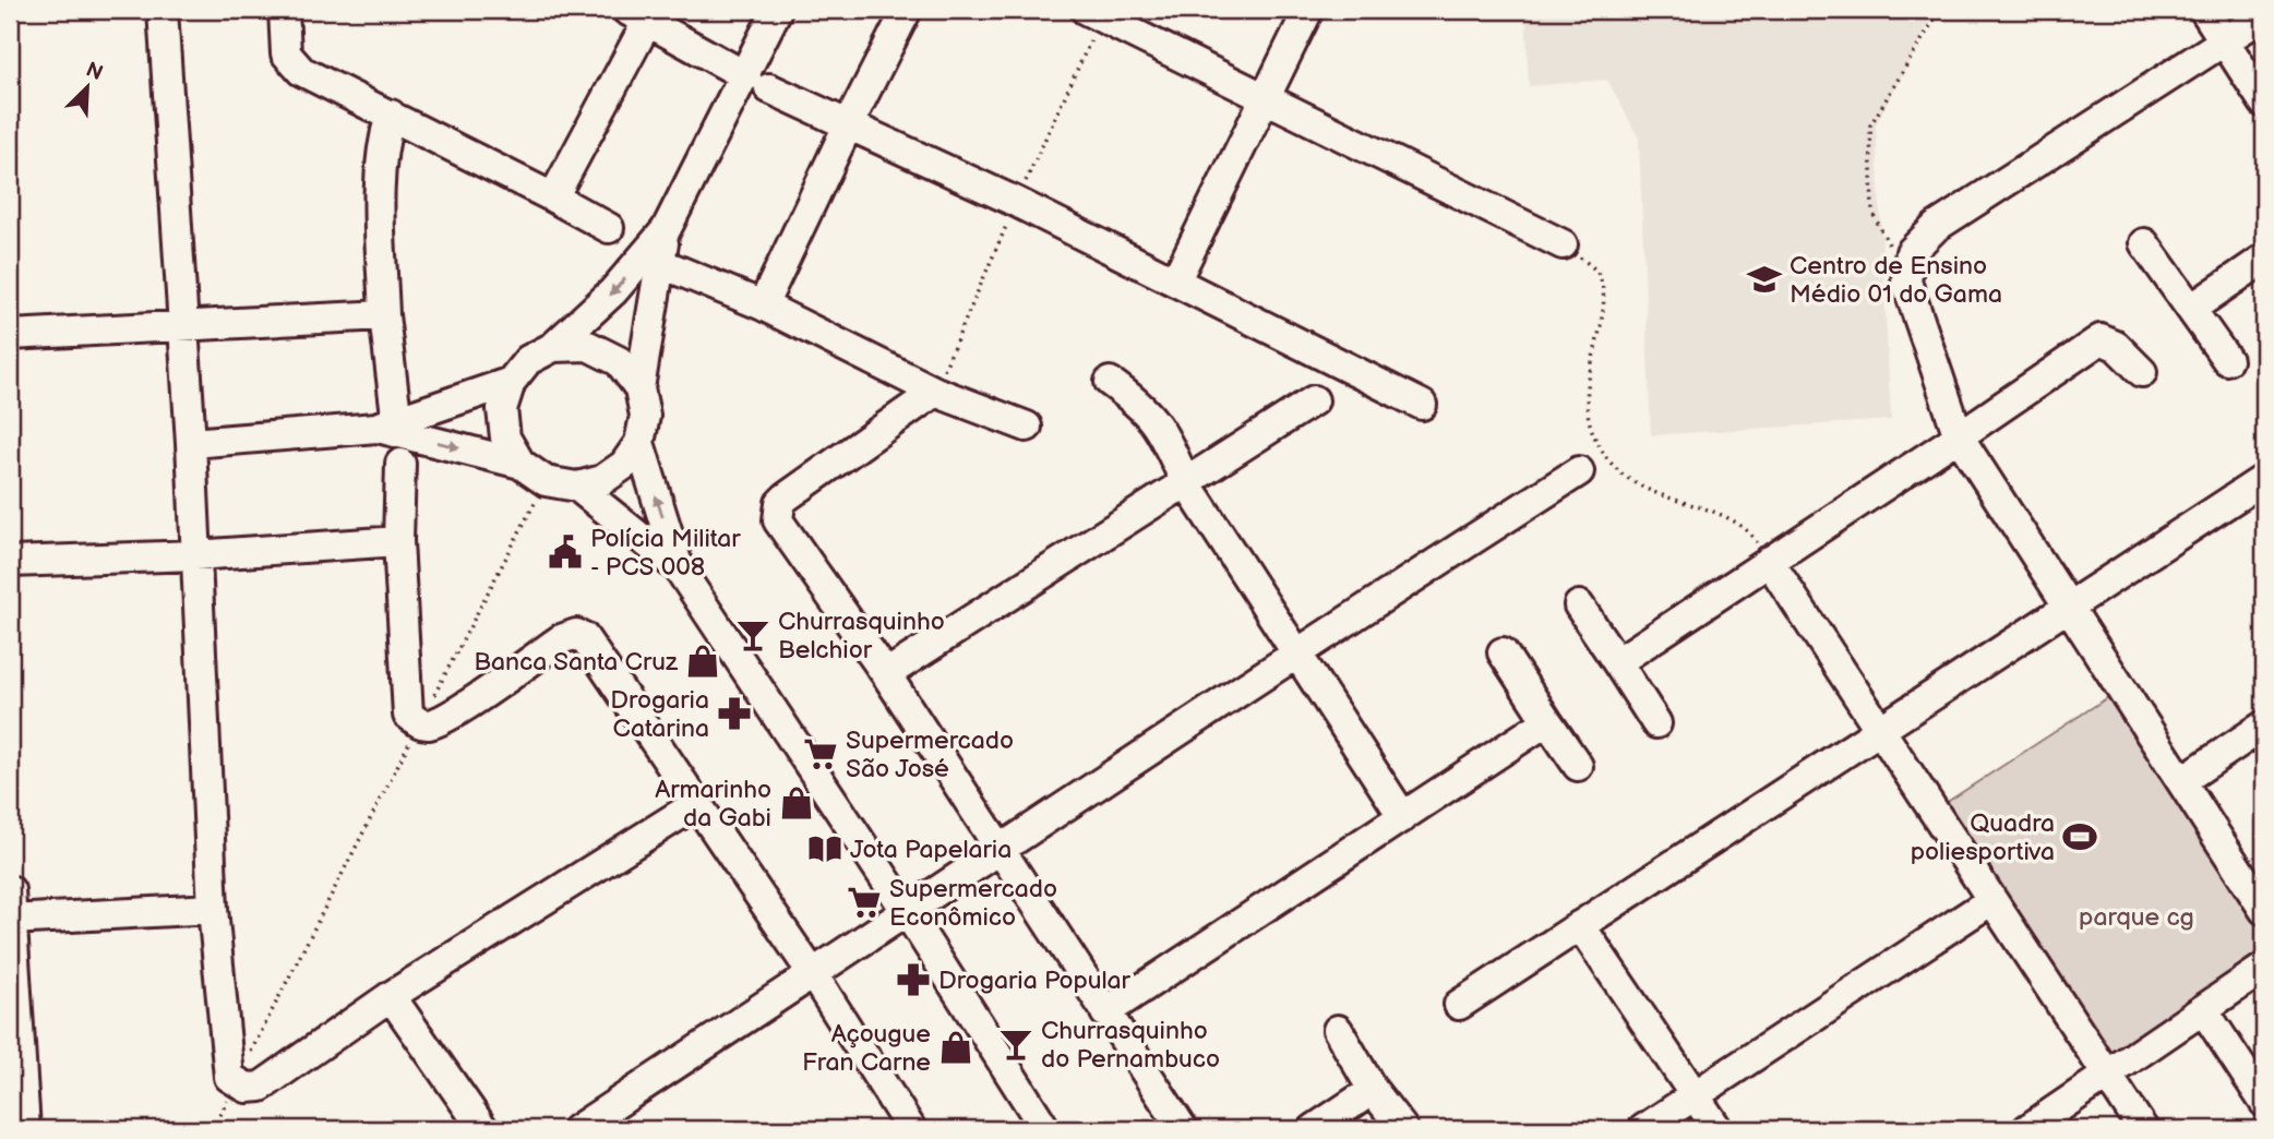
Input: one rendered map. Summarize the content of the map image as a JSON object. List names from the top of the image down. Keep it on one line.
{"parks":["parque cg"],"places":{"school or university":["Centro de Ensino Médio 01 do Gama"],"public building":["Polícia Militar - PCS 008"],"bar":["Churrasquinho Belchior","Churrasquinho do Pernambuco"],"shop":["Banca Santa Cruz","Armarinho da Gabi","Açougue Fran Carne"],"pharmacy":["Drogaria Catarina","Drogaria Popular"],"supermarket":["Supermercado São José","Supermercado Econômico"],"sports":["Quadra poliesportiva"],"library":["Jota Papelaria"]},"north":"top right"}
